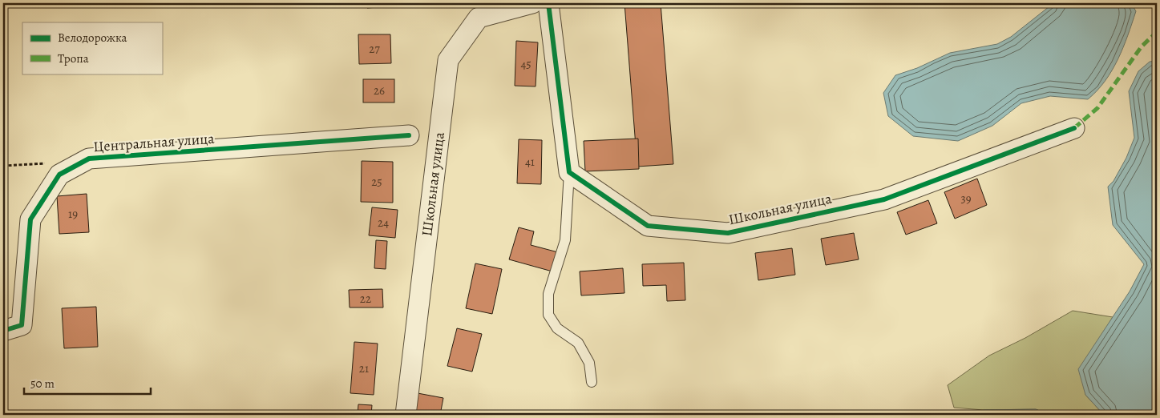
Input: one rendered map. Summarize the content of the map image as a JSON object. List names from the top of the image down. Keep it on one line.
{"streets":{"street":["Центральная улица","Школьная улица"]},"house_numbers":["27","45","26","41","25","39","19","24","22","21"],"legend":["Велодорожка","Тропа"],"scale_bar":"50 m"}
